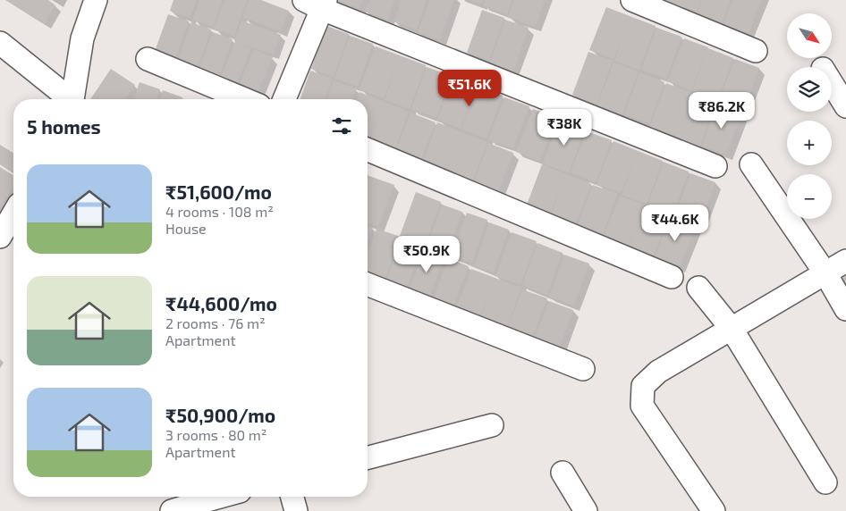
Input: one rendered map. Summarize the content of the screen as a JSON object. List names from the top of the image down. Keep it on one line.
{"north":"bottom right","page":{"map_buttons":["+","−"],"price":["₹51.6K","₹86.2K","₹38K","₹44.6K","₹50.9K"],"heading":"5 homes","list":[{"name":"₹51,600/mo","note":"4 rooms · 108 m² · House"},{"name":"₹44,600/mo","note":"2 rooms · 76 m² · Apartment"},{"name":"₹50,900/mo","note":"3 rooms · 80 m² · Apartment"}]}}
